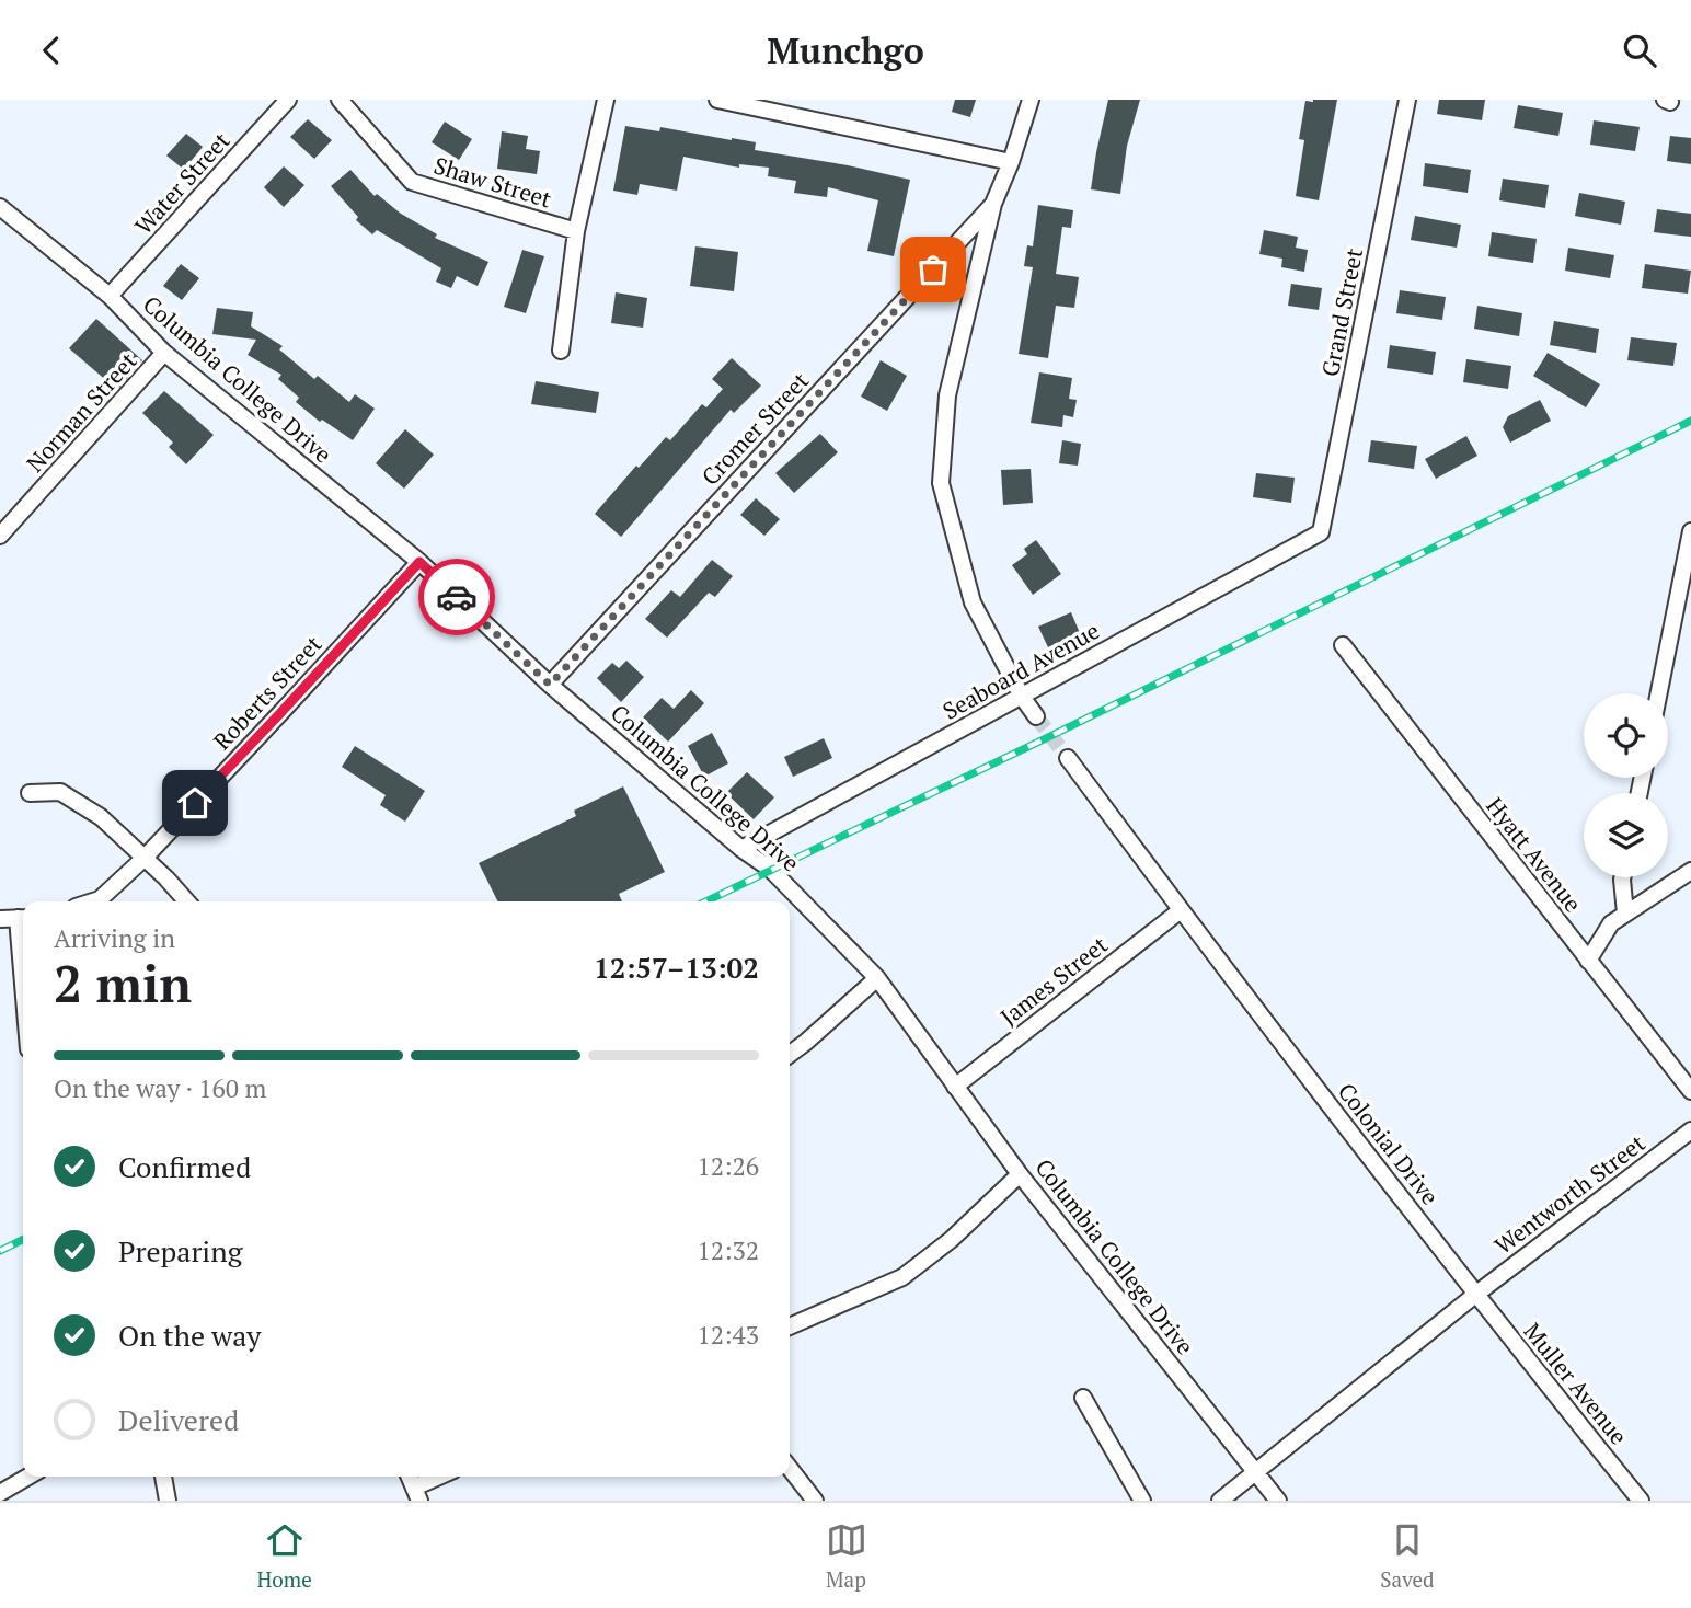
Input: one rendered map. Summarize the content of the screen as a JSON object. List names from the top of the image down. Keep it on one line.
{"streets":{"street":["Shaw Street","Water Street","Grand Street","Columbia College Drive","Norman Street","Cromer Street","Seaboard Avenue","Roberts Street","Hyatt Avenue","James Street","Colonial Drive","Wentworth Street","Muller Avenue"]},"crossings":[["Water Street","Columbia College Drive"],["Grand Street","Seaboard Avenue"],["Columbia College Drive","Norman Street"],["Columbia College Drive","Cromer Street"],["Columbia College Drive","Seaboard Avenue"],["Columbia College Drive","Roberts Street"],["Columbia College Drive","James Street"],["James Street","Colonial Drive"],["Colonial Drive","Wentworth Street"],["Colonial Drive","Muller Avenue"],["Wentworth Street","Muller Avenue"]],"page":{"header":"Munchgo","heading":["2 min","Arriving in","12:57–13:02"],"bar":"On the way · 160 m","list":[["Confirmed","12:26"],["Preparing","12:32"],["On the way","12:43"],"Delivered"],"tabs":["Home","Map","Saved"]}}
